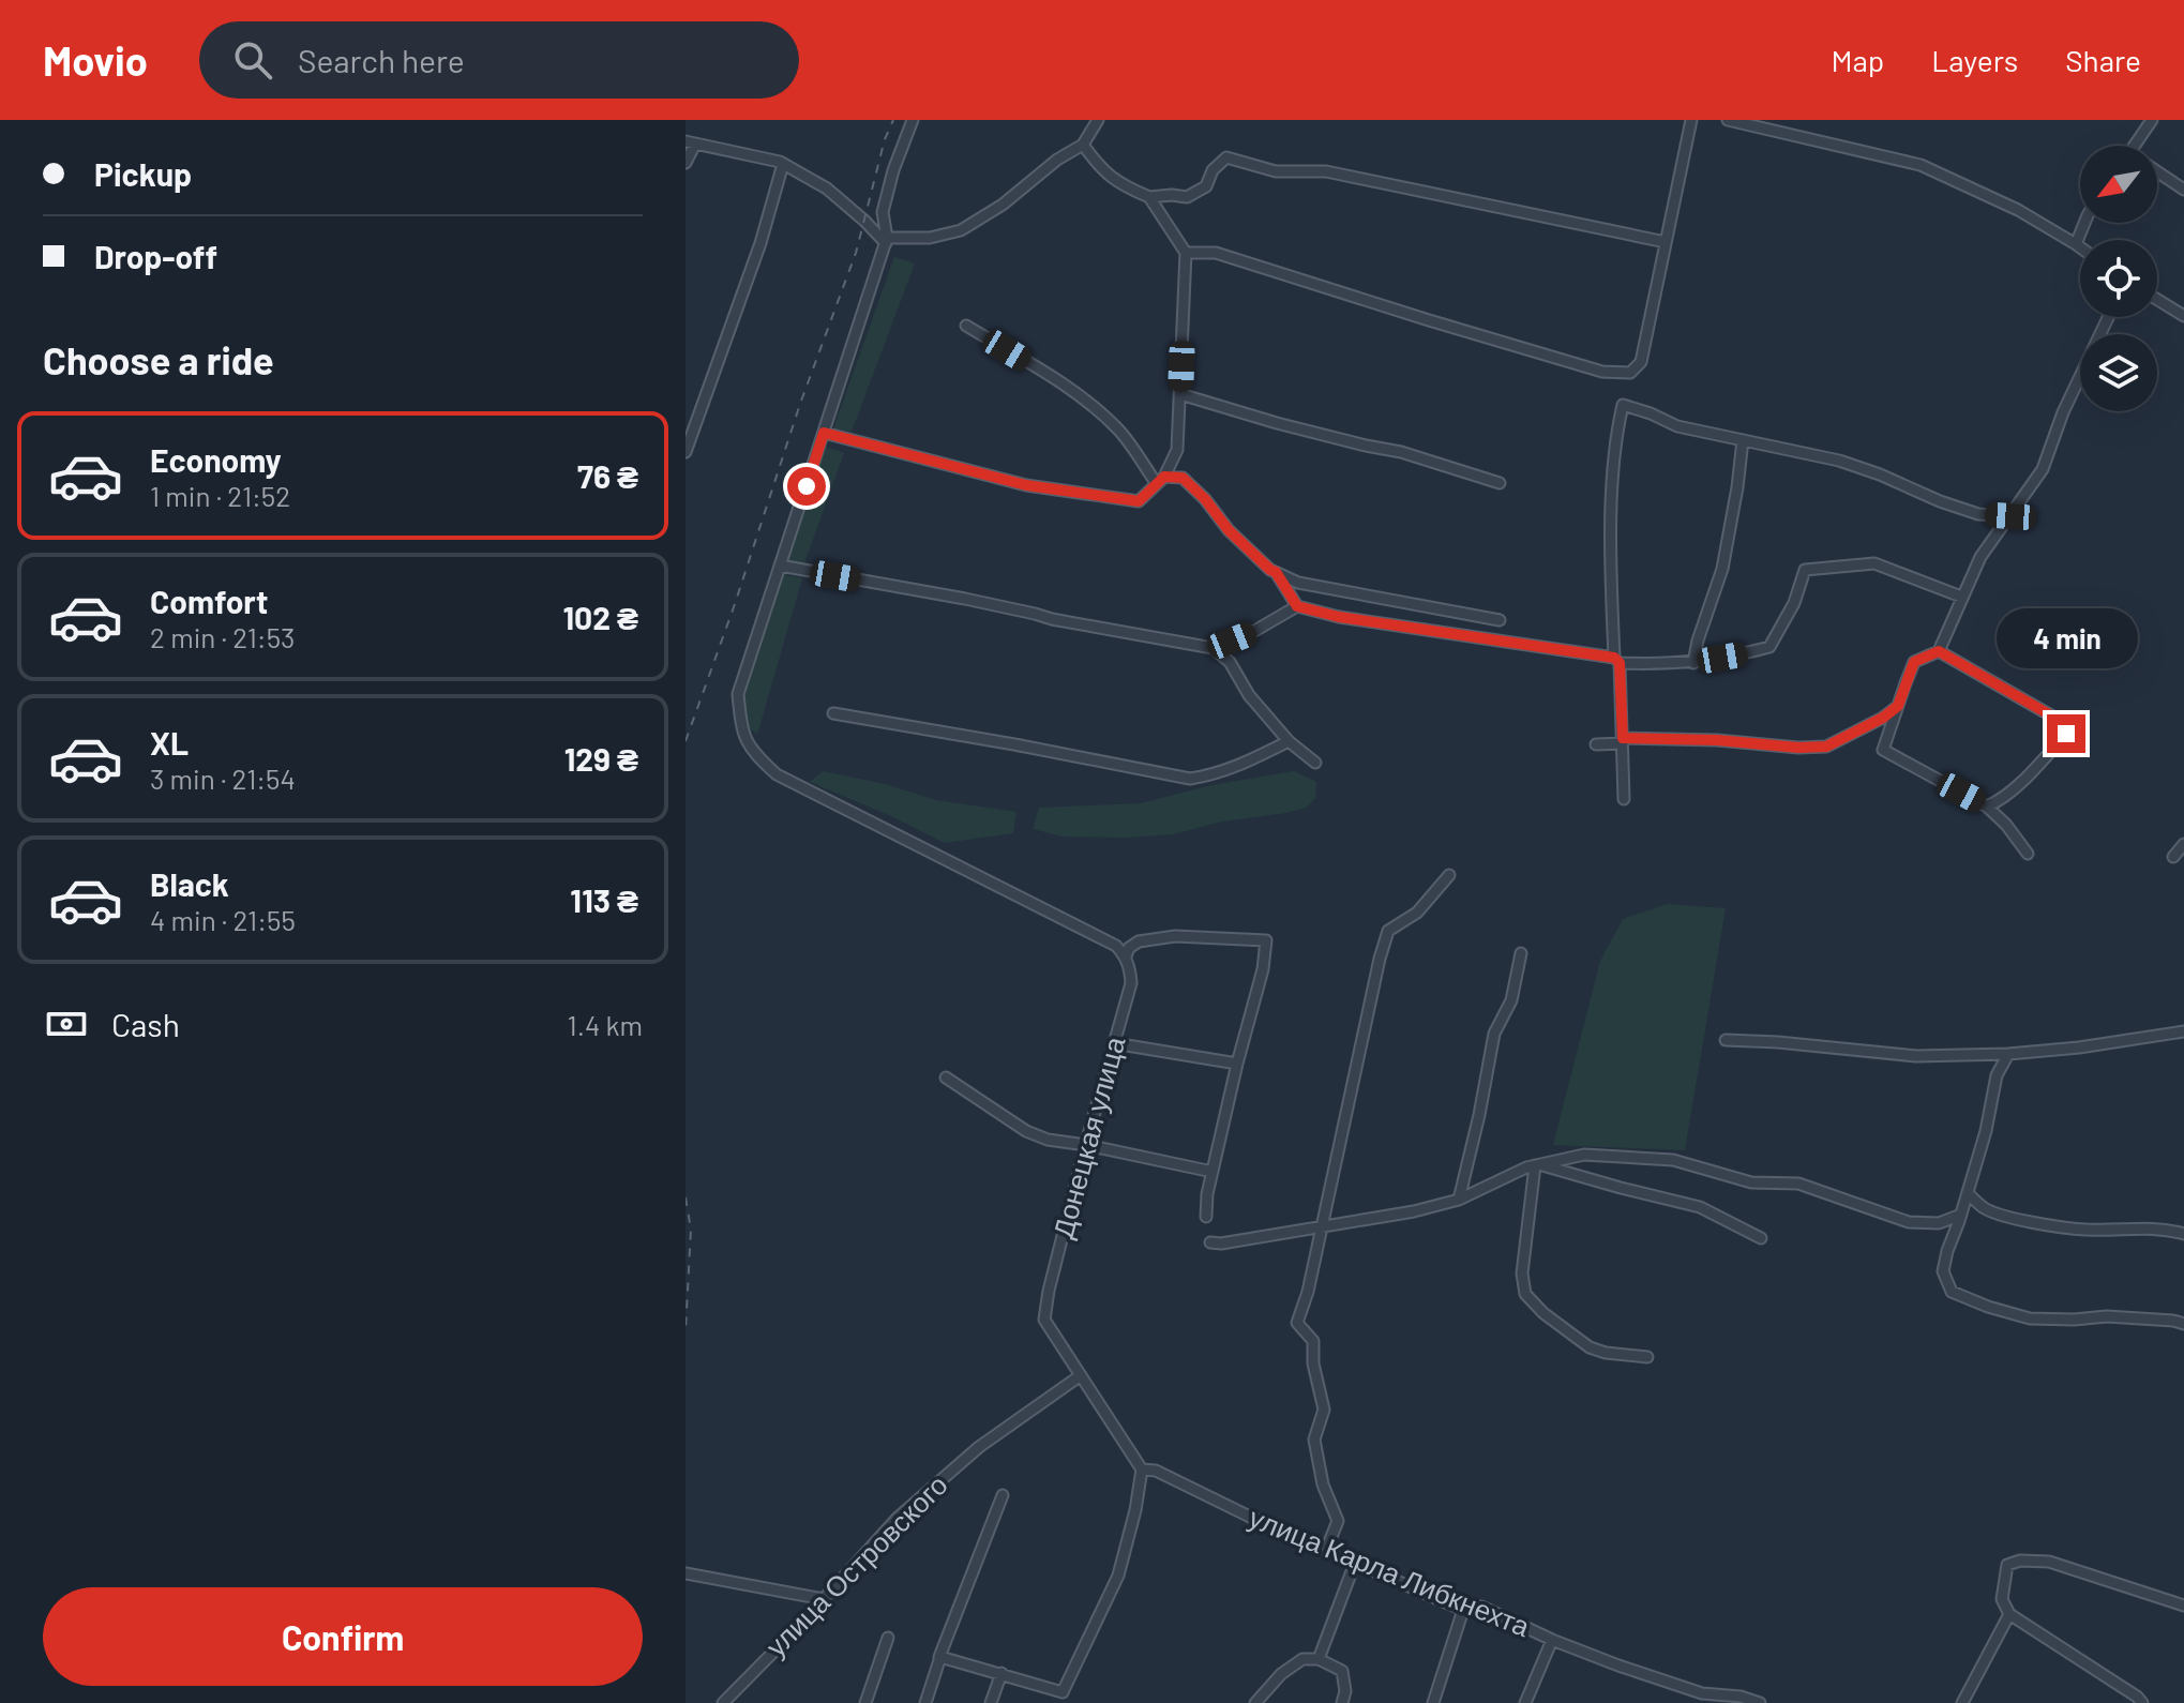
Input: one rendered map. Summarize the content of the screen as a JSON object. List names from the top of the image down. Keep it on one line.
{"streets":{"street":["Донецкая улица","улица Островского","улица Карла Либкнехта"]},"crossings":[["Донецкая улица","улица Островского"]],"north":"bottom left","page":{"header":"Movio","search":"Search here","nav":["Map","Layers","Share"],"banner":["Pickup","Drop-off"],"heading":"Choose a ride","list":[{"name":"Economy","note":"1 min · 21:52","value":"76 ₴"},{"name":"Comfort","note":"2 min · 21:53","value":"102 ₴"},{"name":"XL","note":"3 min · 21:54","value":"129 ₴"},{"name":"Black","note":"4 min · 21:55","value":"113 ₴"}],"bubble":"4 min","pay":["Cash","1.4 km"],"buttons":"Confirm"}}
